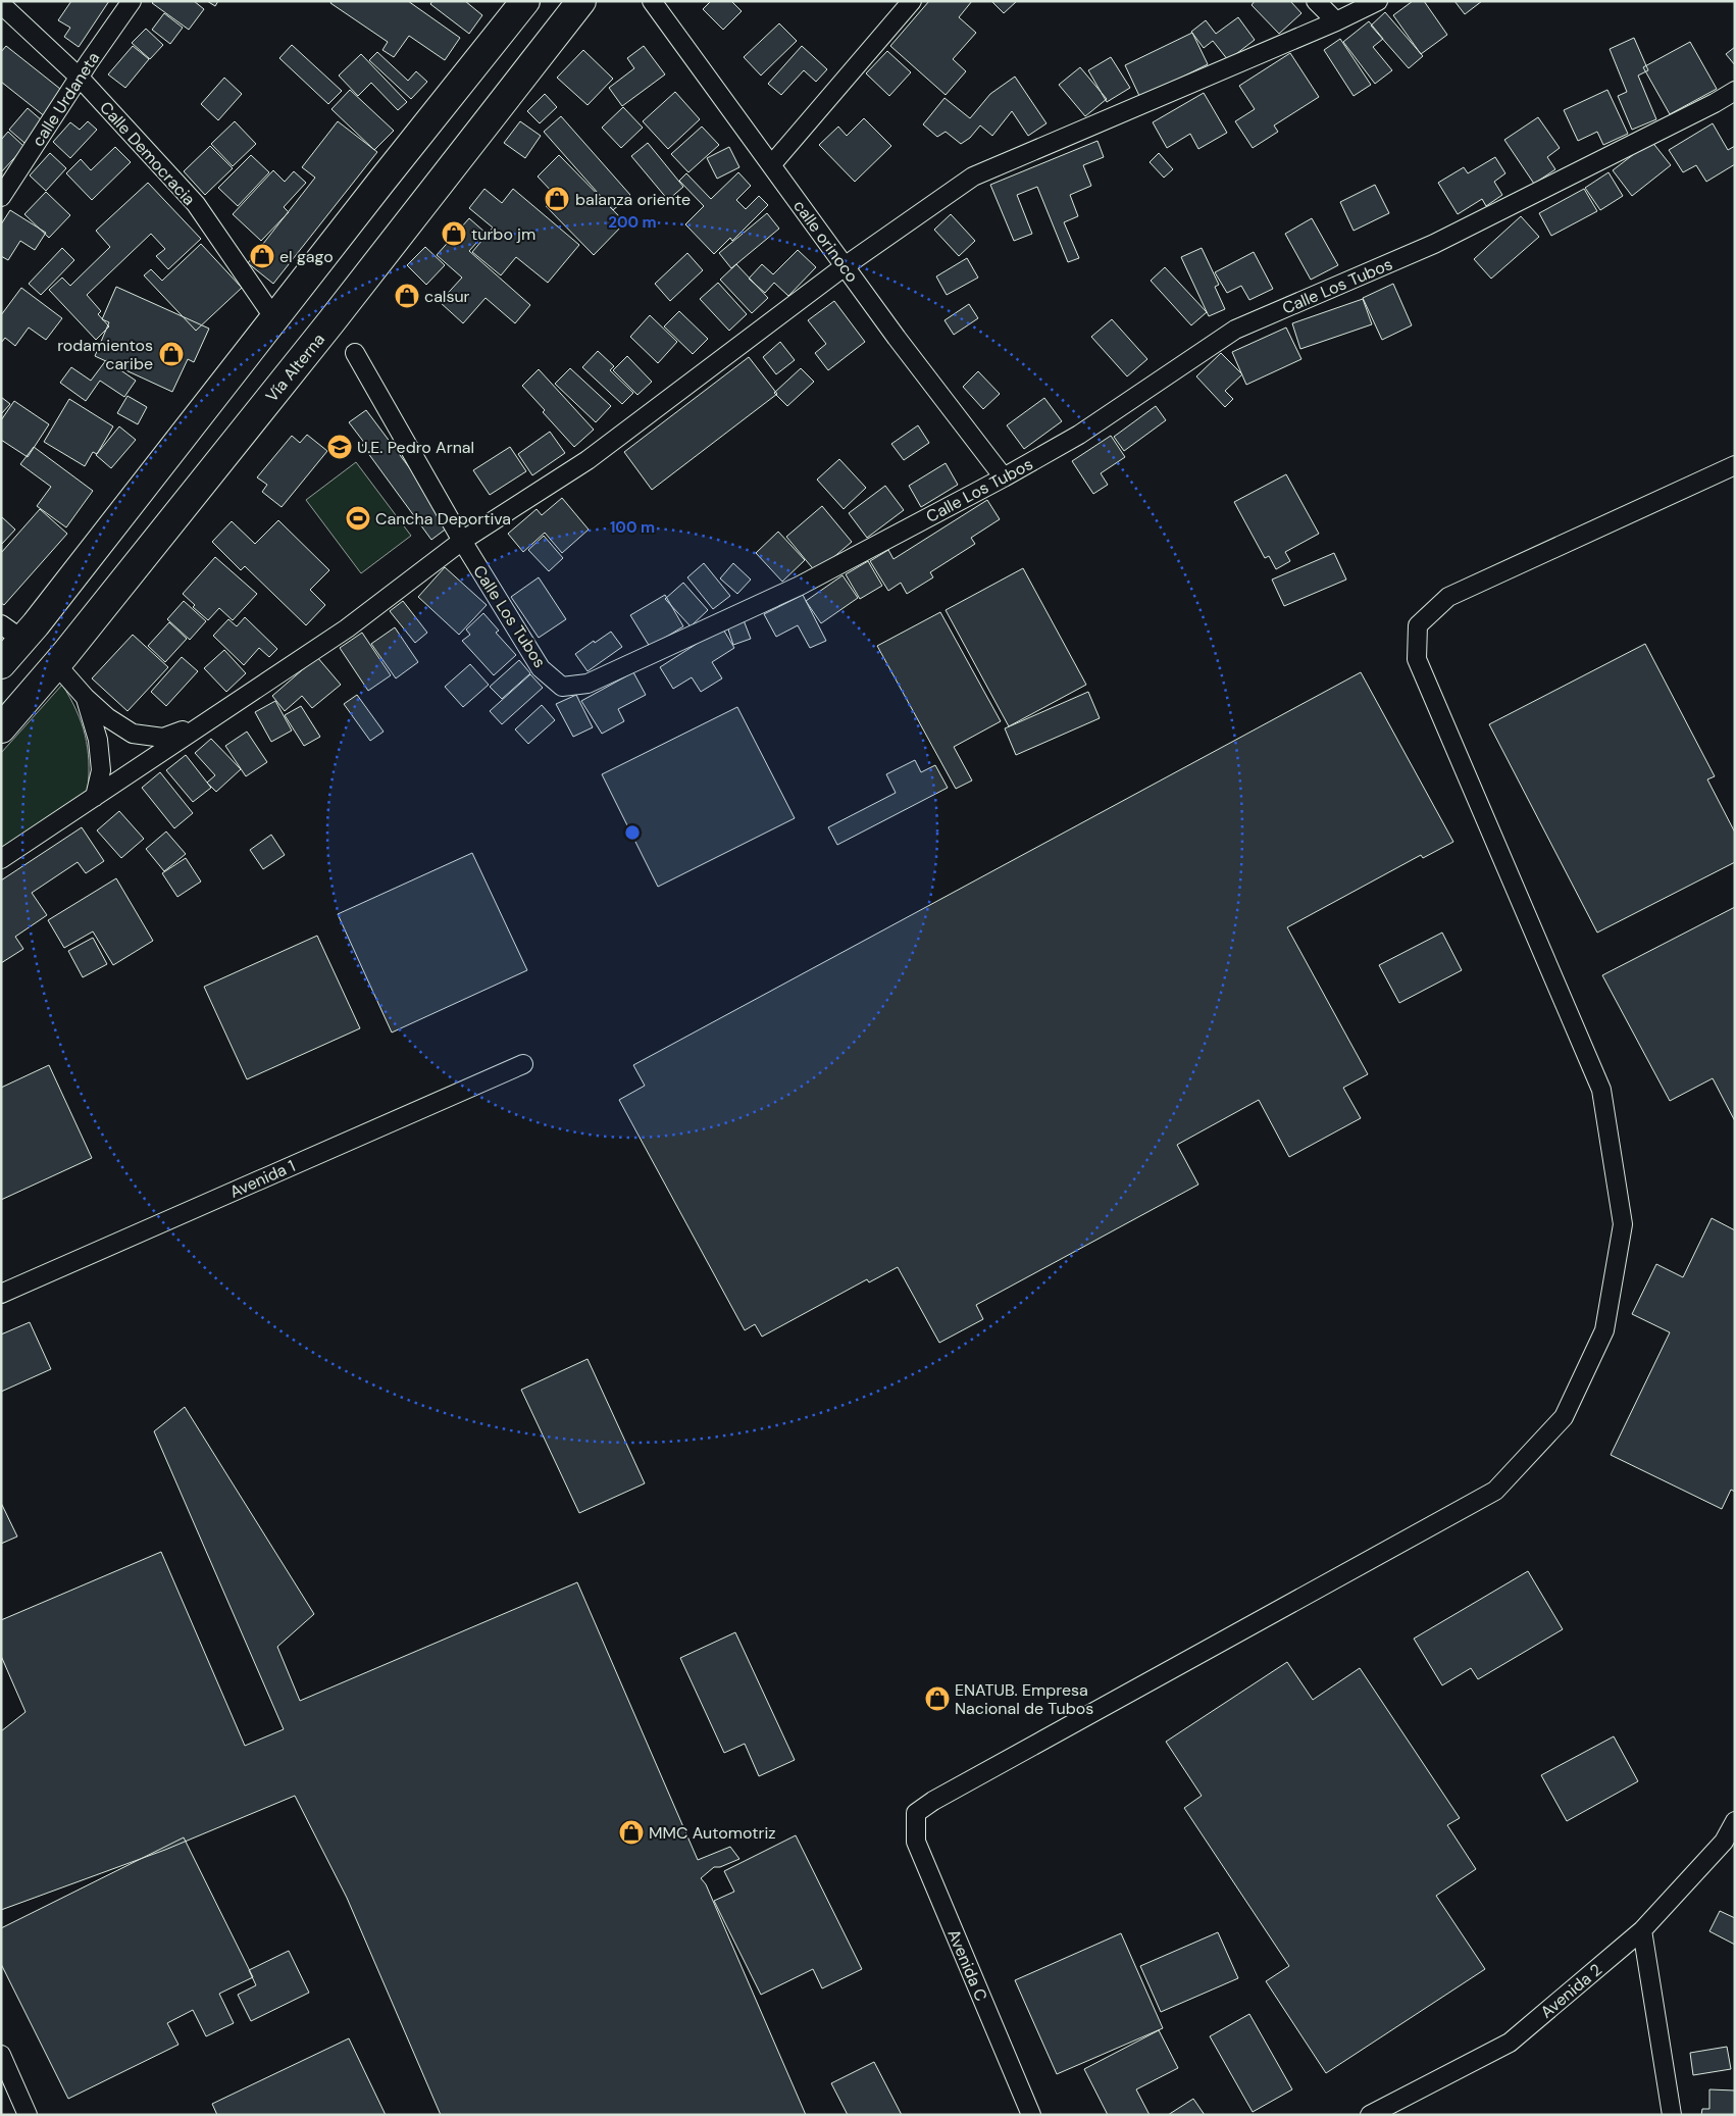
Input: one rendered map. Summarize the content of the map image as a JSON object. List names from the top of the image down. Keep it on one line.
{"streets":{"highway":["Vía Alterna"],"street":["calle Urdaneta","Calle Democracia","calle orinoco","Calle Los Tubos","Avenida 1","Avenida C","Avenida 2"]},"crossings":[["calle Urdaneta","Calle Democracia"],["calle orinoco","Calle Los Tubos"]],"places":{"shop":["balanza oriente","turbo jm","el gago","calsur","rodamientos caribe","ENATUB. Empresa Nacional de Tubos","MMC Automotriz"],"school or university":["U.E. Pedro Arnal"],"sports":["Cancha Deportiva"]},"rings":["200 m","100 m"]}
